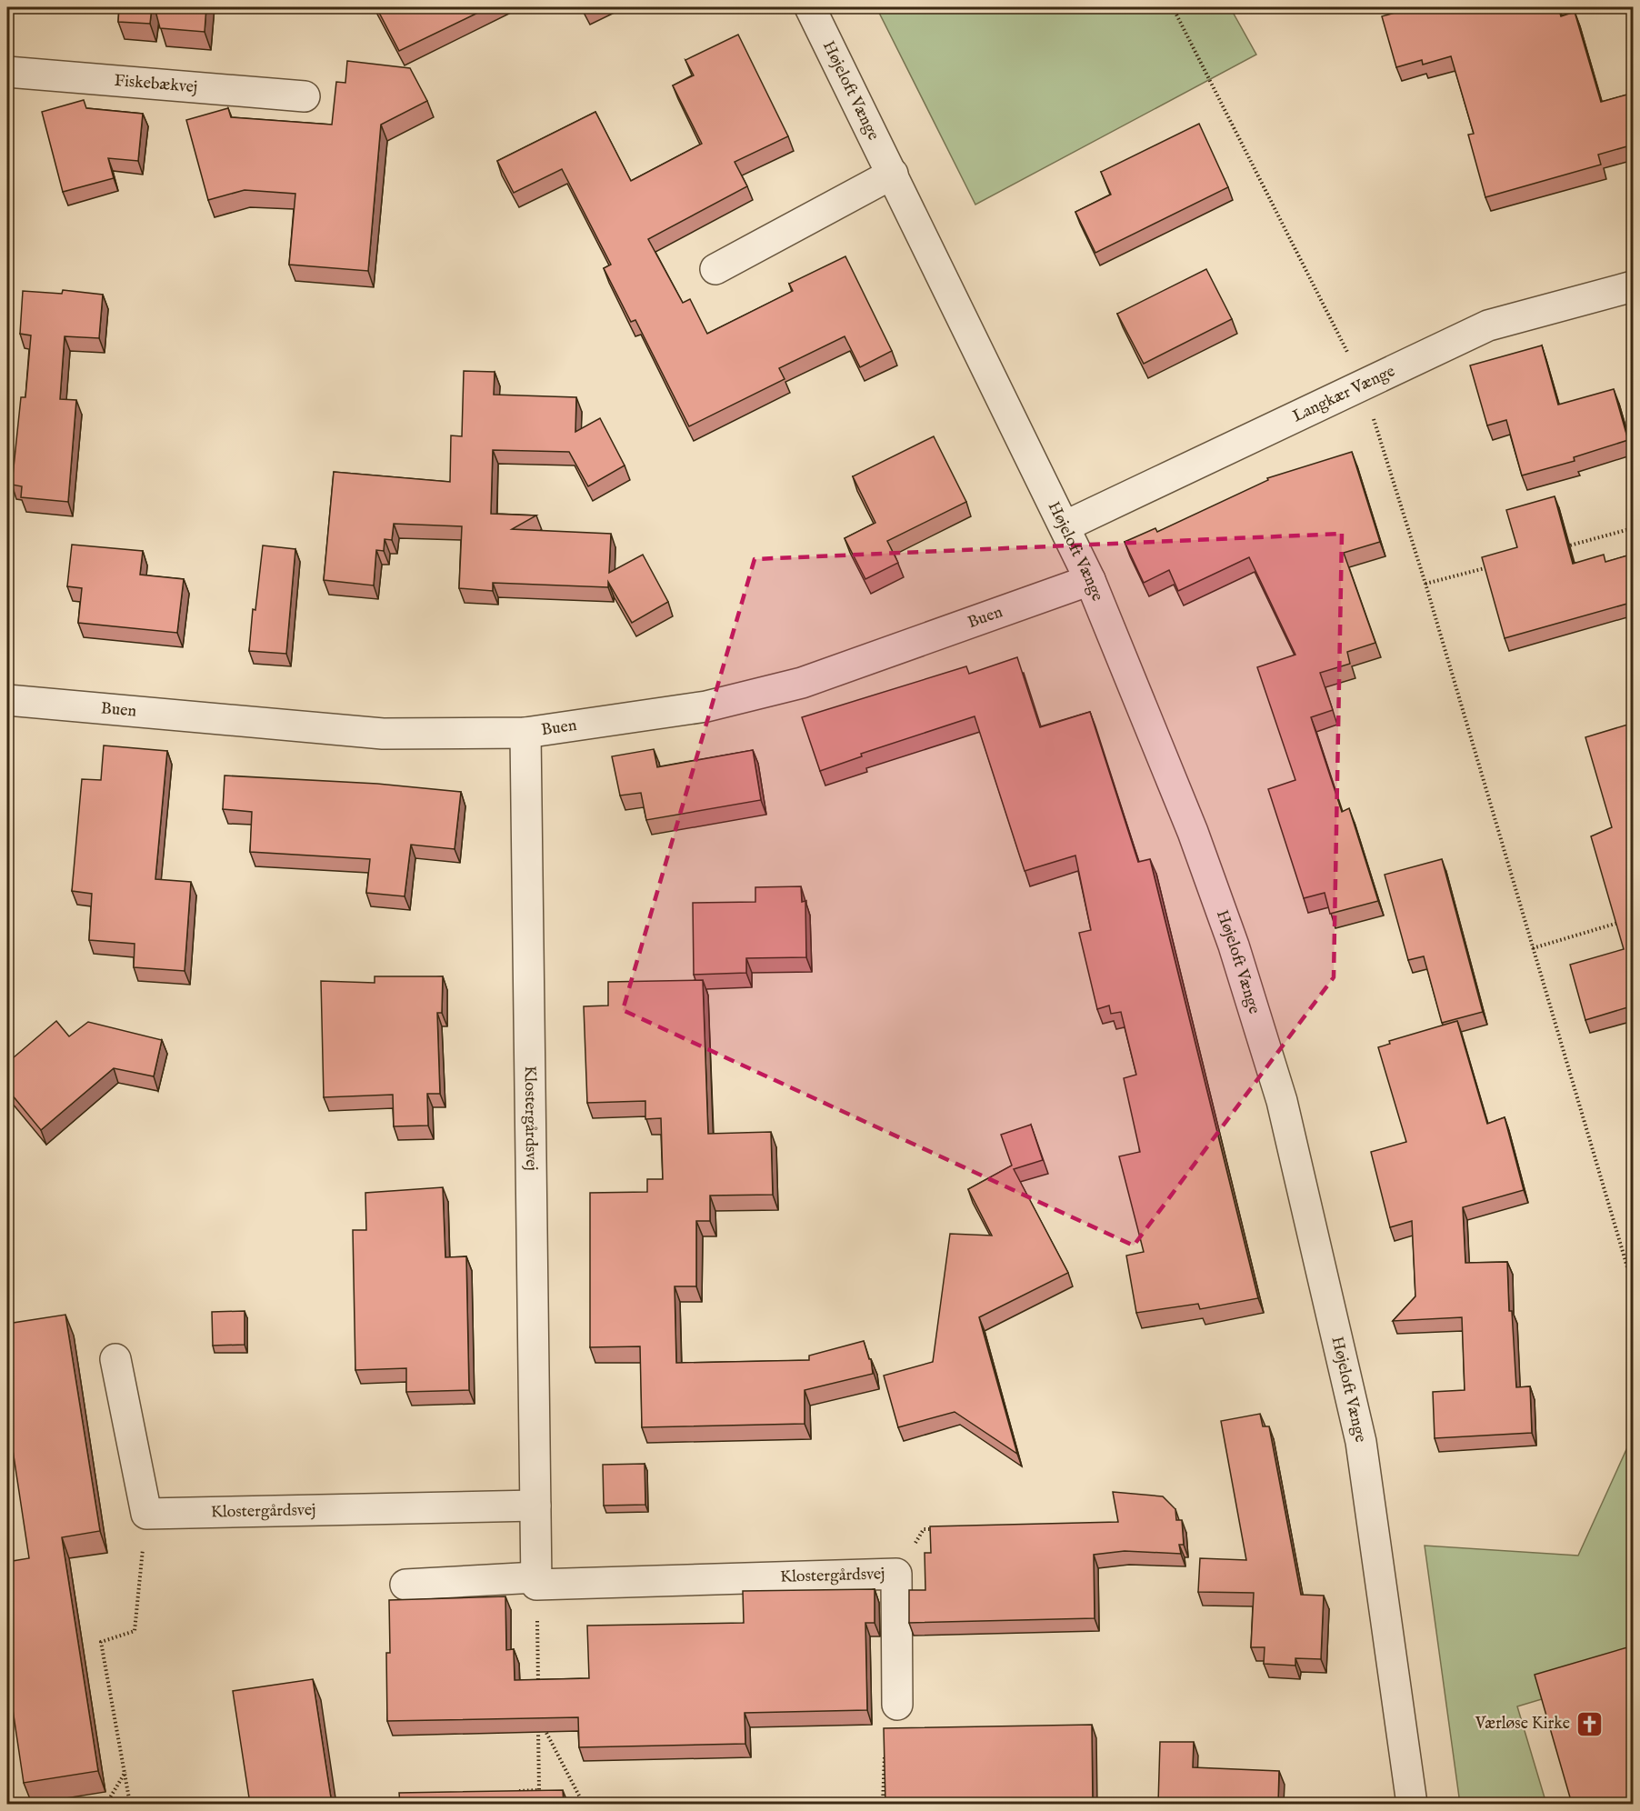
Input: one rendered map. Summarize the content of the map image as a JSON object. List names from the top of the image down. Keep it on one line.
{"streets":{"street":["Fiskebækvej","Højeloft Vænge","Langkær Vænge","Buen","Klostergårdsvej"]},"crossings":[["Højeloft Vænge","Langkær Vænge"],["Højeloft Vænge","Buen"],["Buen","Klostergårdsvej"]],"places":{"church":["Værløse Kirke"]}}
